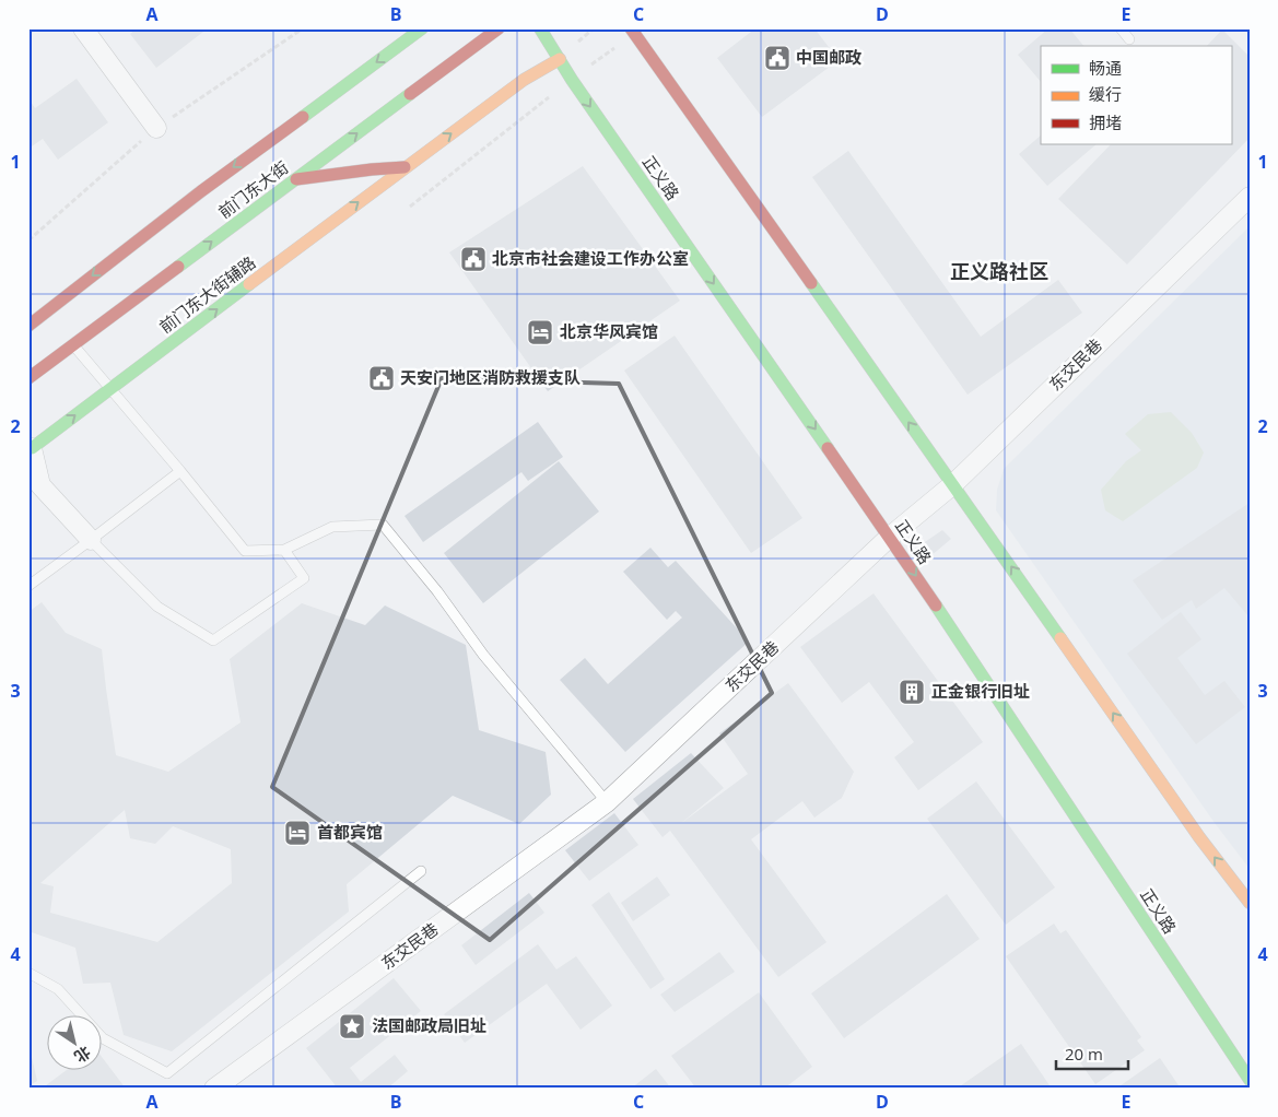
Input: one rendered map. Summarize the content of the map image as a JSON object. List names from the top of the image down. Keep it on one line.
{"streets":{"street":["正义路","前门东大街","前门东大街辅路","东交民巷"]},"crossings":[["正义路","前门东大街辅路"],["正义路","东交民巷"]],"one_way":["前门东大街辅路"],"districts":["正义路社区"],"places":{"public building":["中国邮政","北京市社会建设工作办公室","天安门地区消防救援支队"],"hotel":["北京华风宾馆","首都宾馆"],"building":["正金银行旧址"],"place":["法国邮政局旧址"]},"legend":["畅通","缓行","拥堵"],"scale_bar":"20 m","north":"bottom right","grid":{"columns":["A","B","C","D","E"],"rows":["1","2","3","4"]}}
